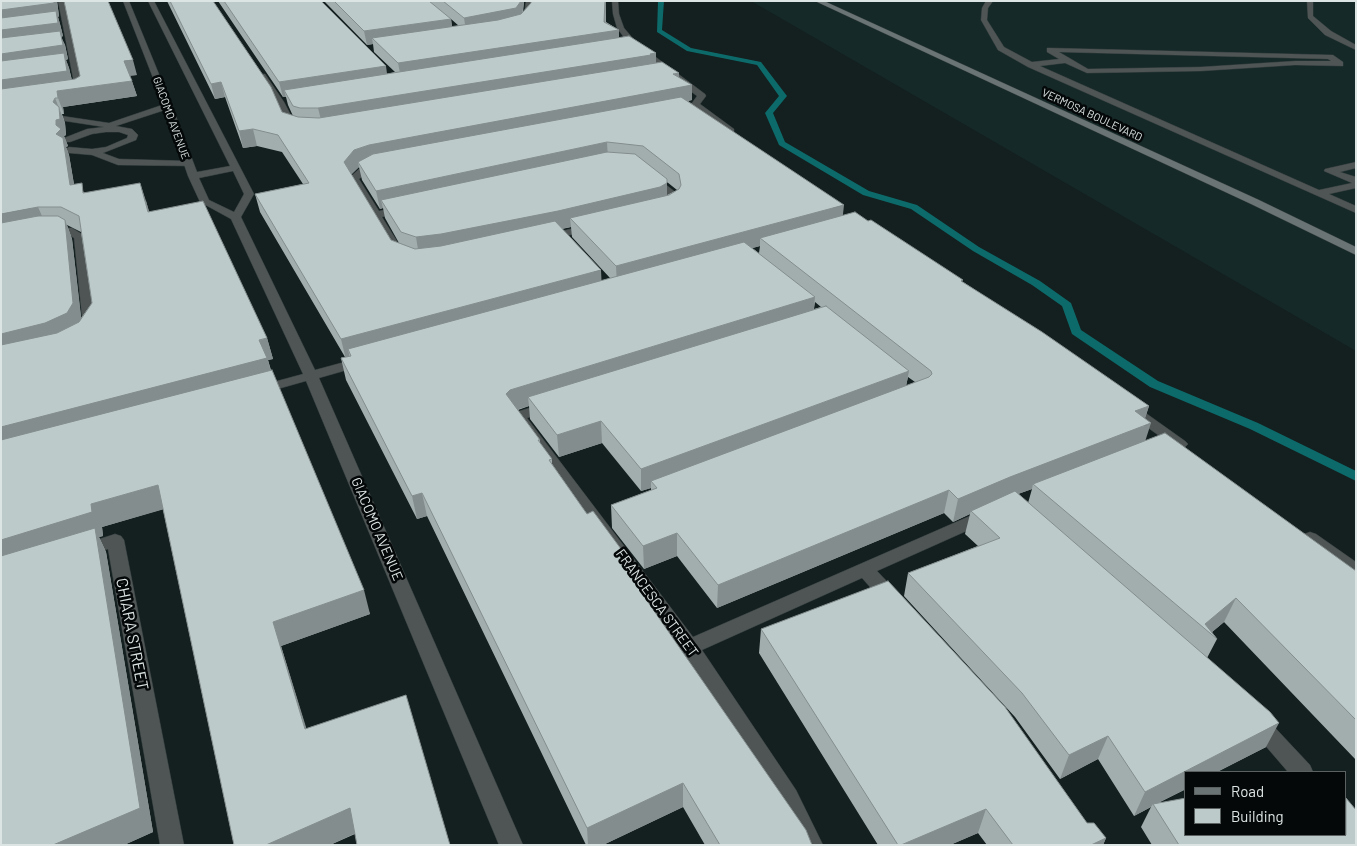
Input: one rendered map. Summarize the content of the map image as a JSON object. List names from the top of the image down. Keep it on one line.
{"streets":{"main road":["VERMOSA BOULEVARD"],"street":["GIACOMO AVENUE","FRANCESCA STREET","CHIARA STREET"]},"legend":["Road","Building"]}
